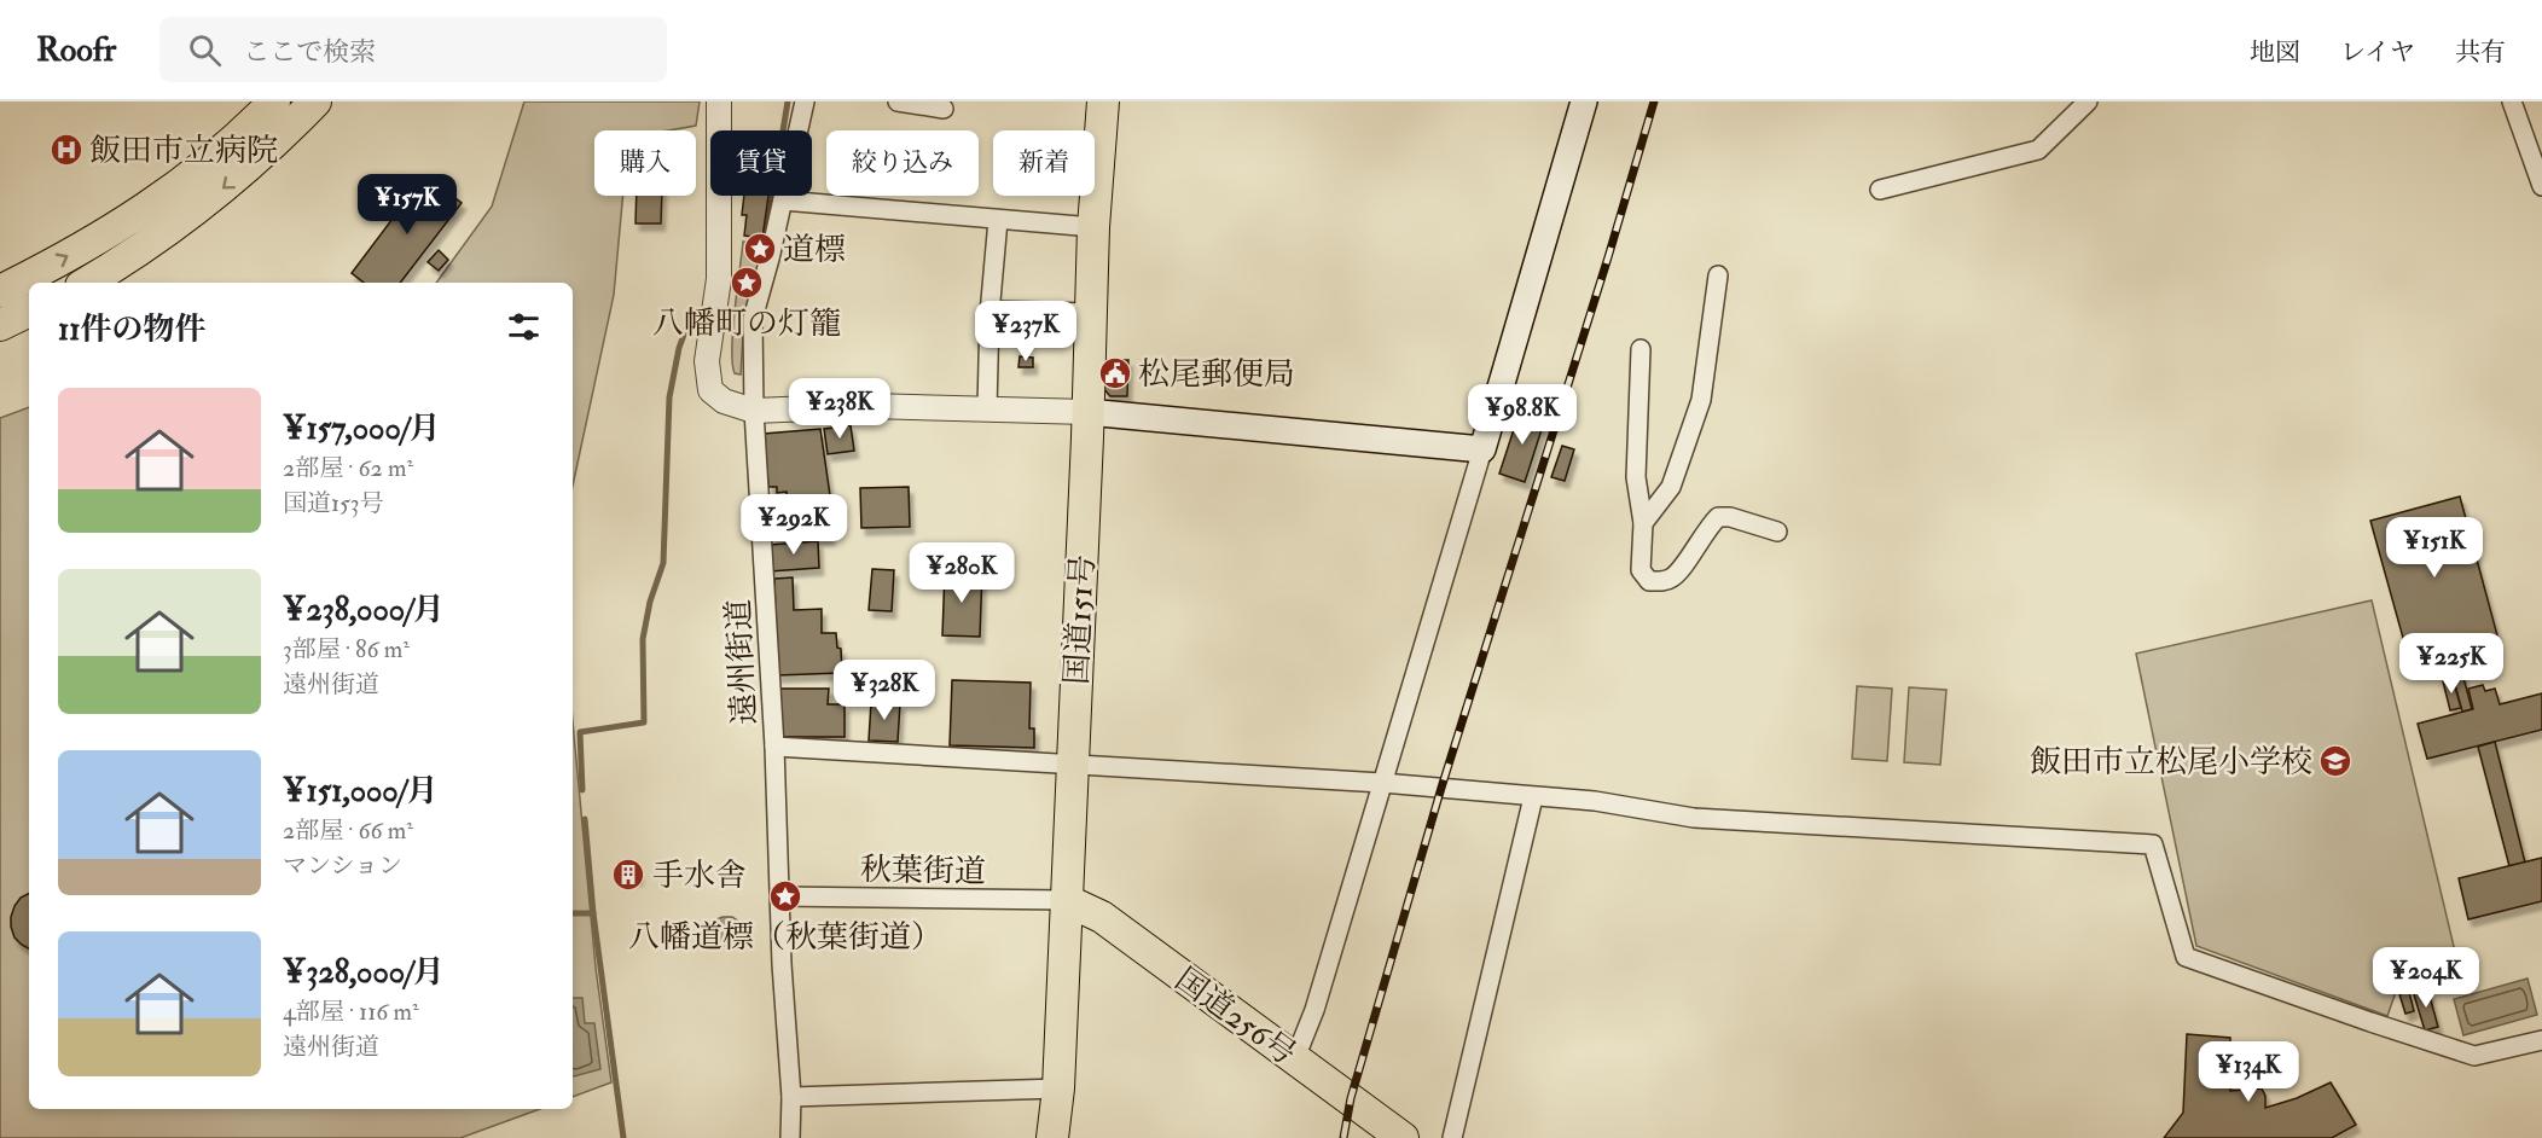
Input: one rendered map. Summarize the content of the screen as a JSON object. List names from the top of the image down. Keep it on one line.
{"streets":{"highway":["国道151号","国道256号"],"street":["遠州街道","秋葉街道"]},"crossings":[["国道151号","秋葉街道"],["国道151号","国道256号"],["遠州街道","秋葉街道"],["秋葉街道","国道256号"]],"places":{"hospital":["飯田市立病院"],"place":["道標","八幡町の灯籠","八幡道標（秋葉街道）"],"public building":["松尾郵便局"],"school or university":["飯田市立松尾小学校"],"building":["手水舎"]},"page":{"header":"Roofr","search":"ここで検索","nav":["地図","レイヤ","共有"],"chip":["購入","賃貸","絞り込み","新着"],"price":["¥157K","¥237K","¥238K","¥98.8K","¥292K","¥151K","¥280K","¥225K","¥328K","¥204K","¥134K"],"heading":"11件の物件","list":[{"name":"¥157,000/月","note":"2部屋 · 62 m² · 国道153号"},{"name":"¥238,000/月","note":"3部屋 · 86 m² · 遠州街道"},{"name":"¥151,000/月","note":"2部屋 · 66 m² · マンション"},{"name":"¥328,000/月","note":"4部屋 · 116 m² · 遠州街道"}]}}
